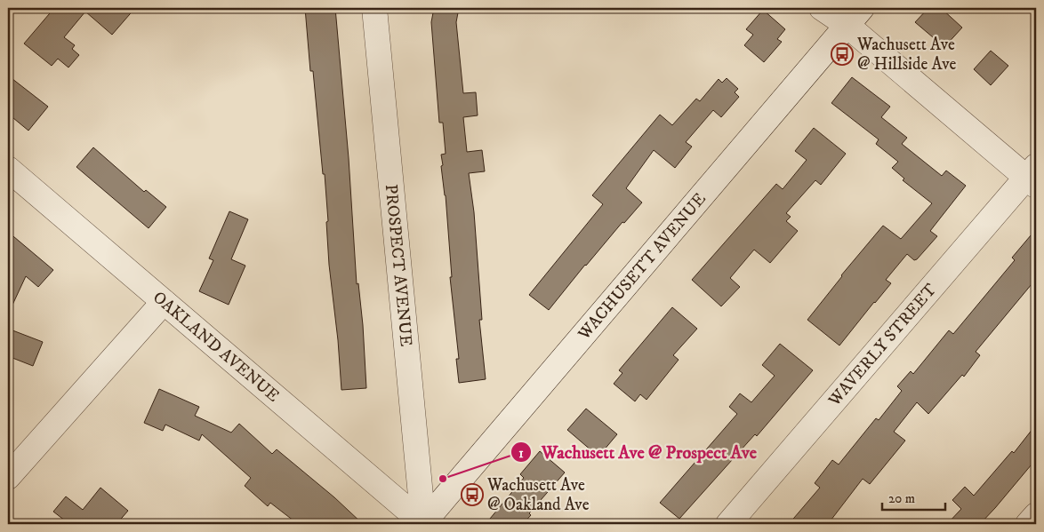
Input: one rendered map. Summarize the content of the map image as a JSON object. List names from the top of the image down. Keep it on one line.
{"streets":{"street":["PROSPECT AVENUE","WACHUSETT AVENUE","WAVERLY STREET","OAKLAND AVENUE"]},"crossings":[["PROSPECT AVENUE","WACHUSETT AVENUE"],["PROSPECT AVENUE","OAKLAND AVENUE"],["WACHUSETT AVENUE","OAKLAND AVENUE"]],"places":{"bus stop":["Wachusett Ave @ Hillside Ave","Wachusett Ave @ Oakland Ave"],"other":["Wachusett Ave @ Prospect Ave"]},"scale_bar":"20 m"}
